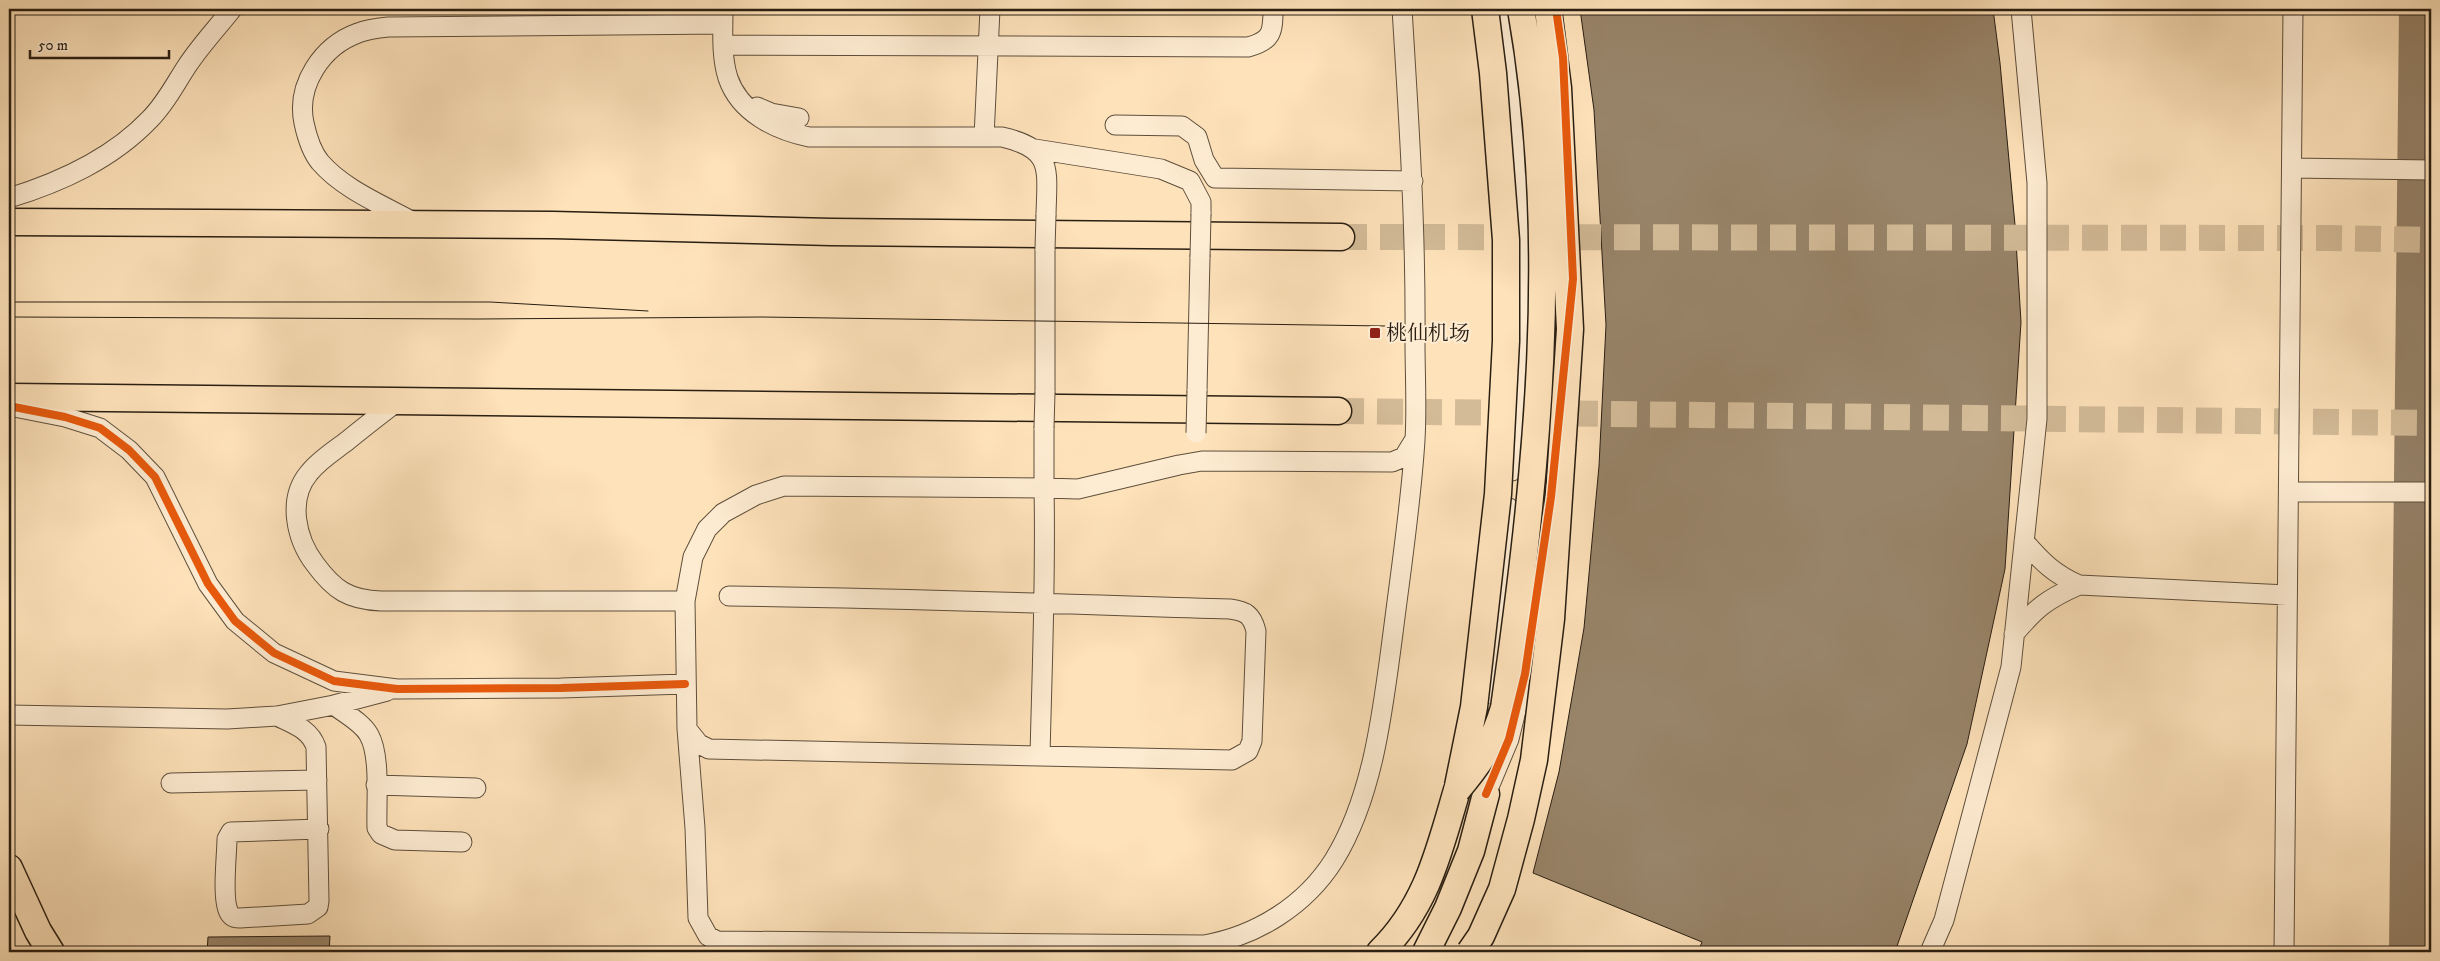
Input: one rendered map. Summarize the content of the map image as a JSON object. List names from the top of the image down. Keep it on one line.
{"places":{"transit":["桃仙机场"]},"scale_bar":"50 m"}
